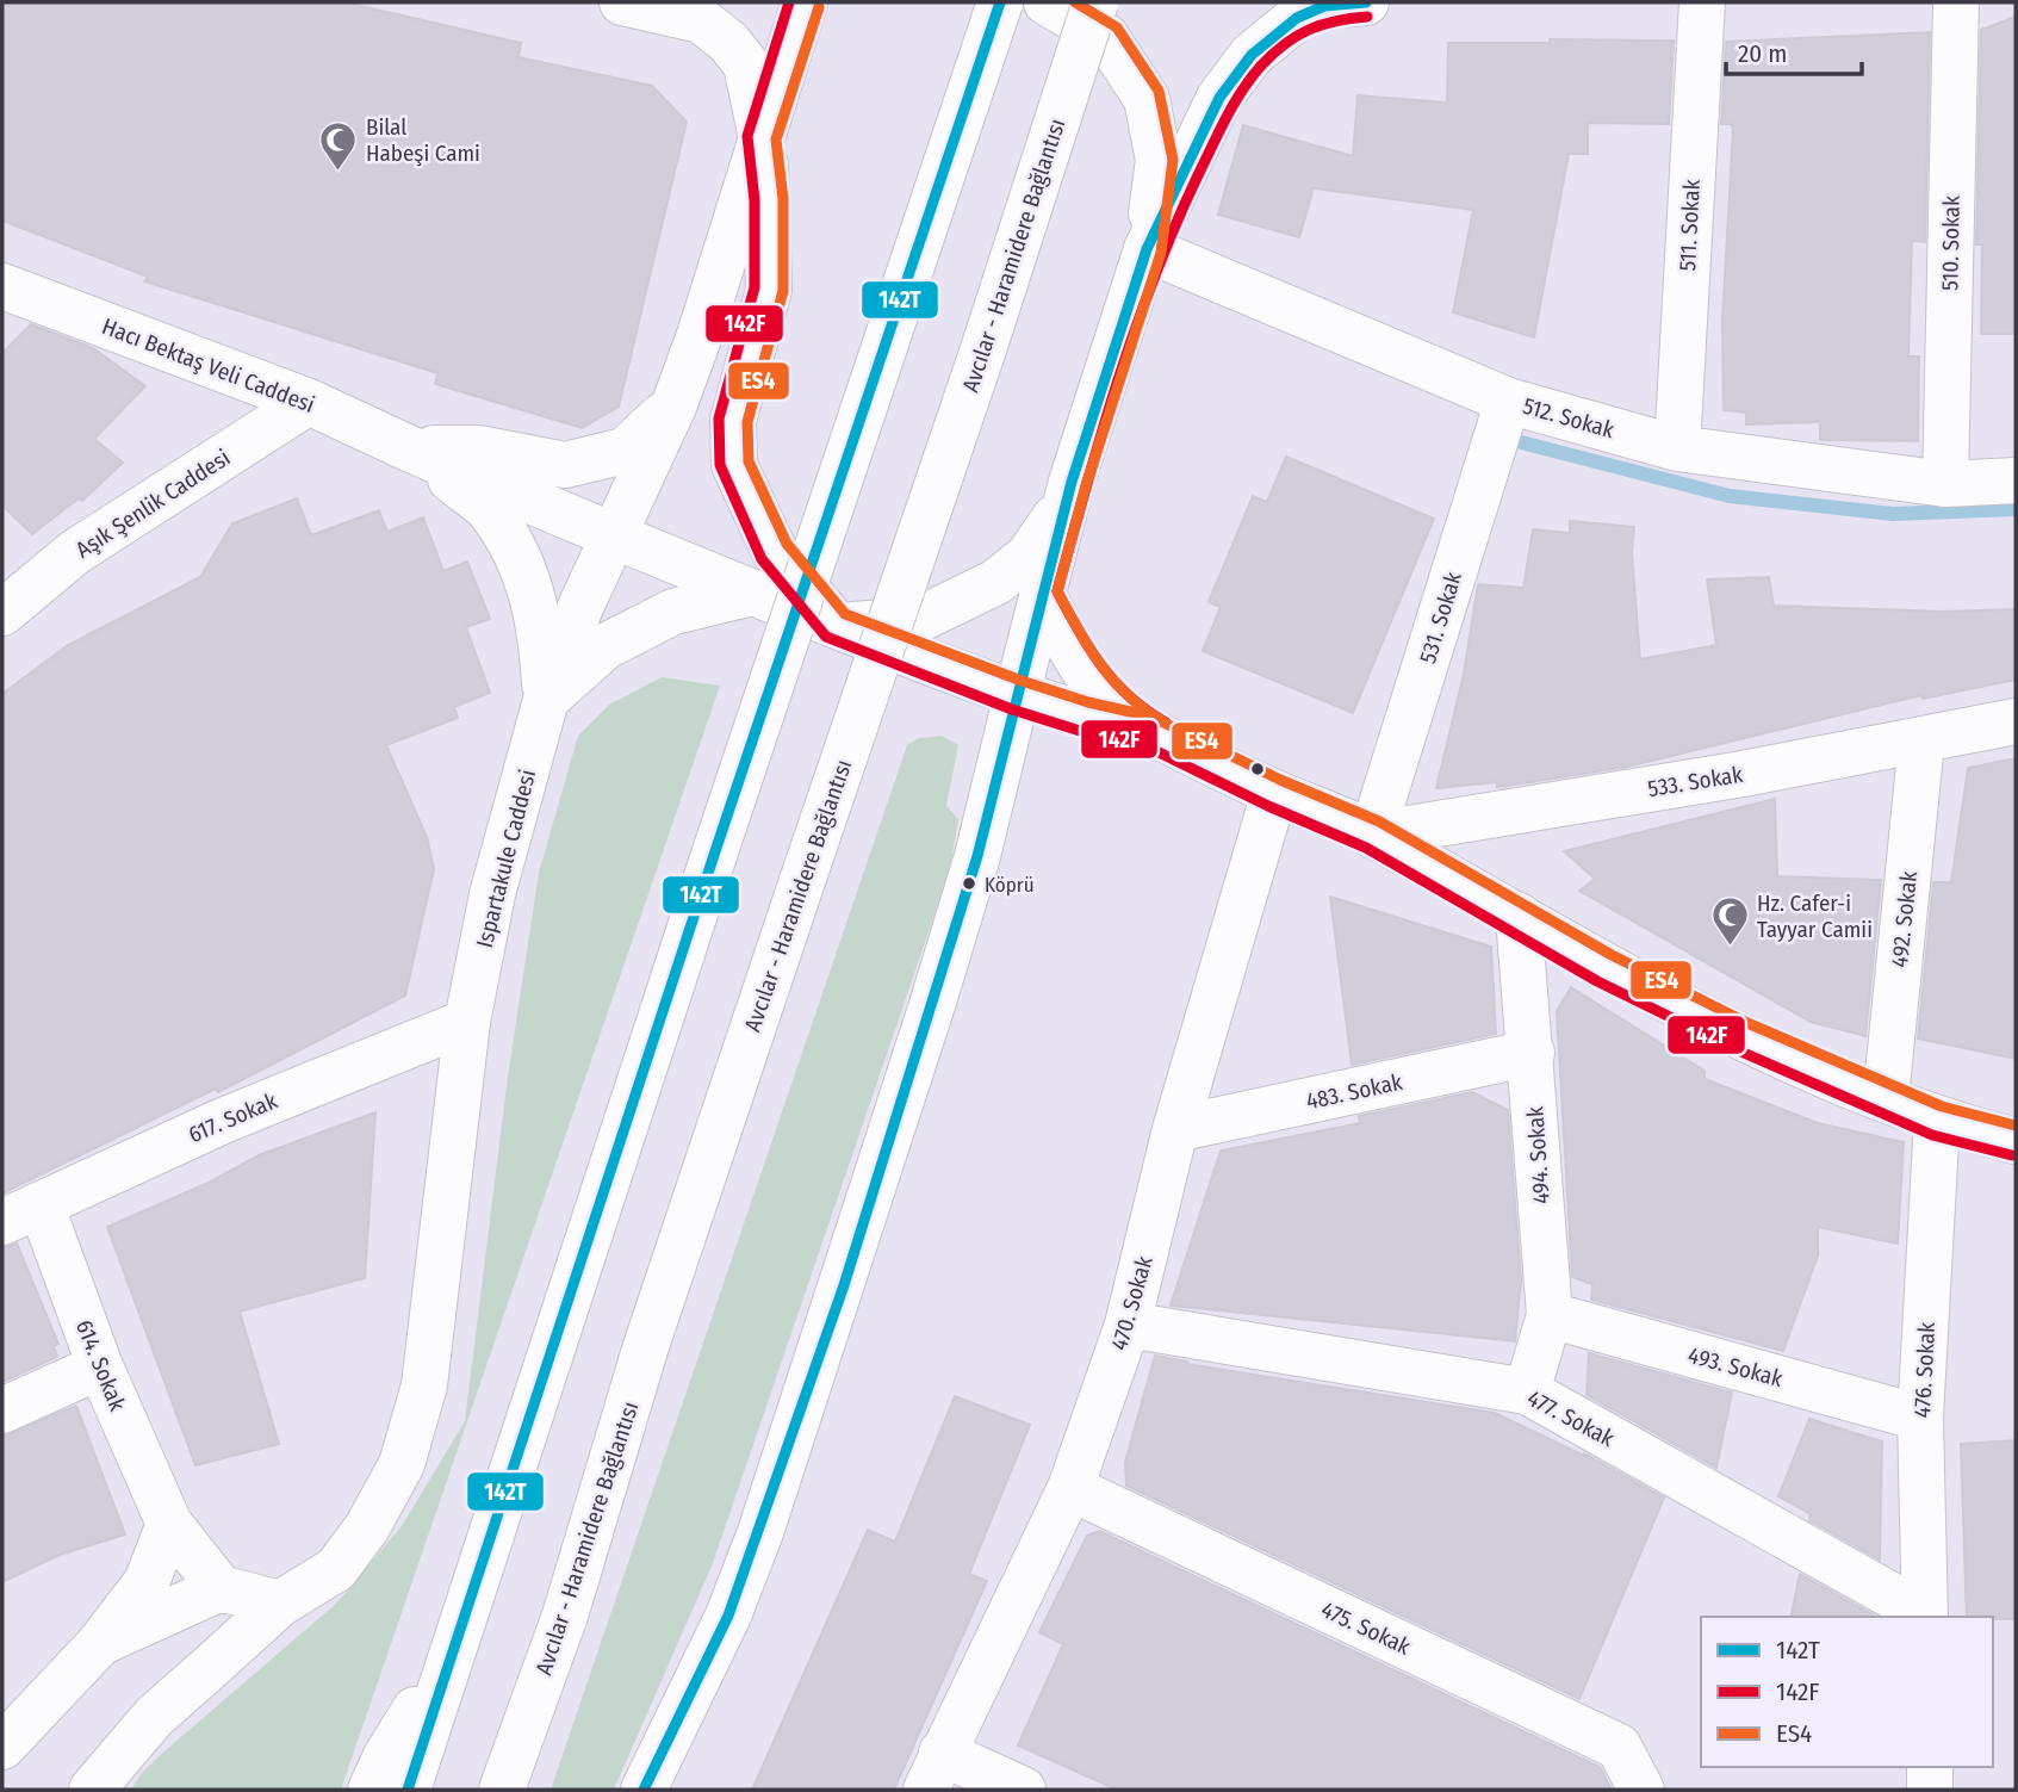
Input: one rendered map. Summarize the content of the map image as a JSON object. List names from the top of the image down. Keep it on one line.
{"streets":{"main road":["511. Sokak","510. Sokak","Avcılar - Haramidere Bağlantısı","Hacı Bektaş Veli Caddesi","512. Sokak","Aşık Şenlik Caddesi","531. Sokak","533. Sokak","Ispartakule Caddesi","492. Sokak","483. Sokak","617. Sokak","494. Sokak","470. Sokak","614. Sokak","493. Sokak","476. Sokak","477. Sokak","475. Sokak"]},"crossings":[["511. Sokak","512. Sokak"],["510. Sokak","512. Sokak"],["Hacı Bektaş Veli Caddesi","Aşık Şenlik Caddesi"],["512. Sokak","531. Sokak"],["531. Sokak","533. Sokak"],["533. Sokak","492. Sokak"],["Ispartakule Caddesi","617. Sokak"],["483. Sokak","494. Sokak"],["483. Sokak","470. Sokak"],["617. Sokak","614. Sokak"],["494. Sokak","493. Sokak"],["494. Sokak","477. Sokak"],["470. Sokak","477. Sokak"],["470. Sokak","475. Sokak"],["493. Sokak","476. Sokak"],["476. Sokak","477. Sokak"]],"places":{"mosque":["Bilal Habeşi Cami","Hz. Cafer-i Tayyar Camii"],"other":["Köprü"]},"lines":["transit line 142T","transit line 142F","transit line ES4"],"legend":["142T","142F","ES4"],"scale_bar":"20 m"}
